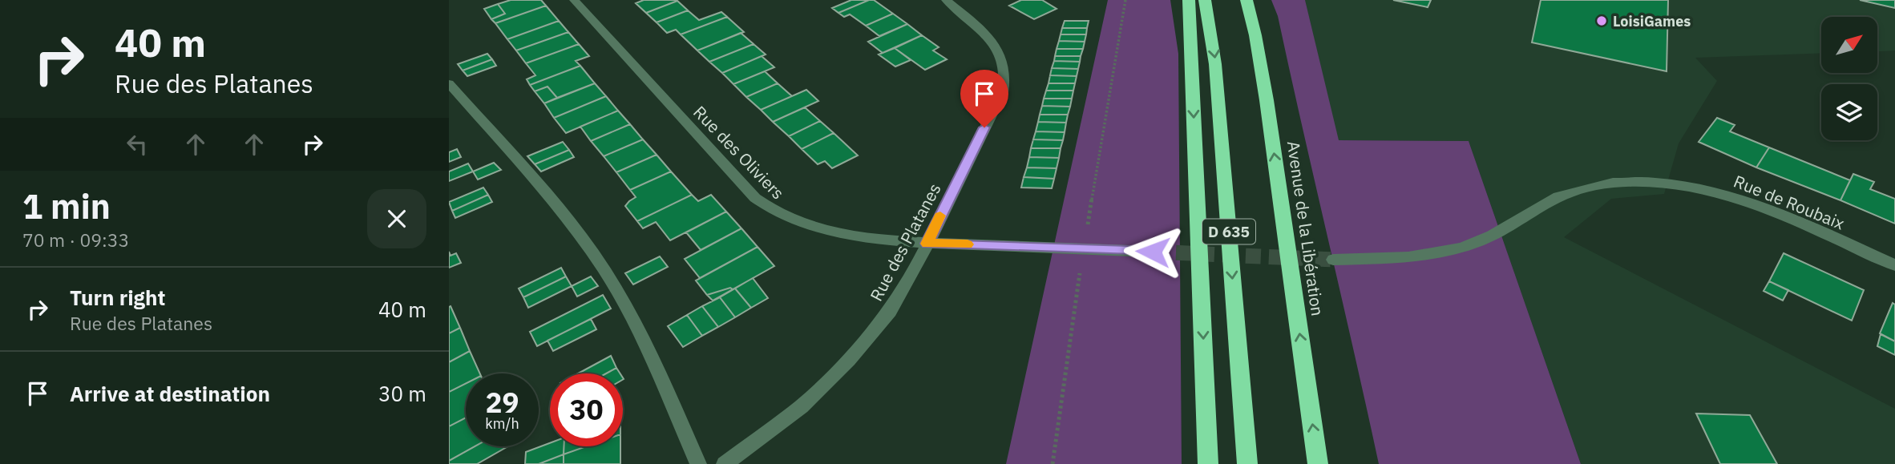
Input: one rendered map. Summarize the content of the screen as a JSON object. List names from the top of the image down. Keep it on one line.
{"streets":{"highway":["Avenue de la Libération","D 635"],"street":["Rue des Oliviers","Rue de Roubaix","Rue des Platanes"]},"crossings":[["Rue des Oliviers","Rue des Platanes"]],"places":["LoisiGames"],"north":"top right","page":{"turn":["40 m","Rue des Platanes"],"heading":["1 min","70 m · 09:33"],"list":[{"name":"Turn right","note":"Rue des Platanes","value":"40 m"},{"name":"Arrive at destination","value":"30 m"}],"speed":"29 km/h","limit":"30"}}
